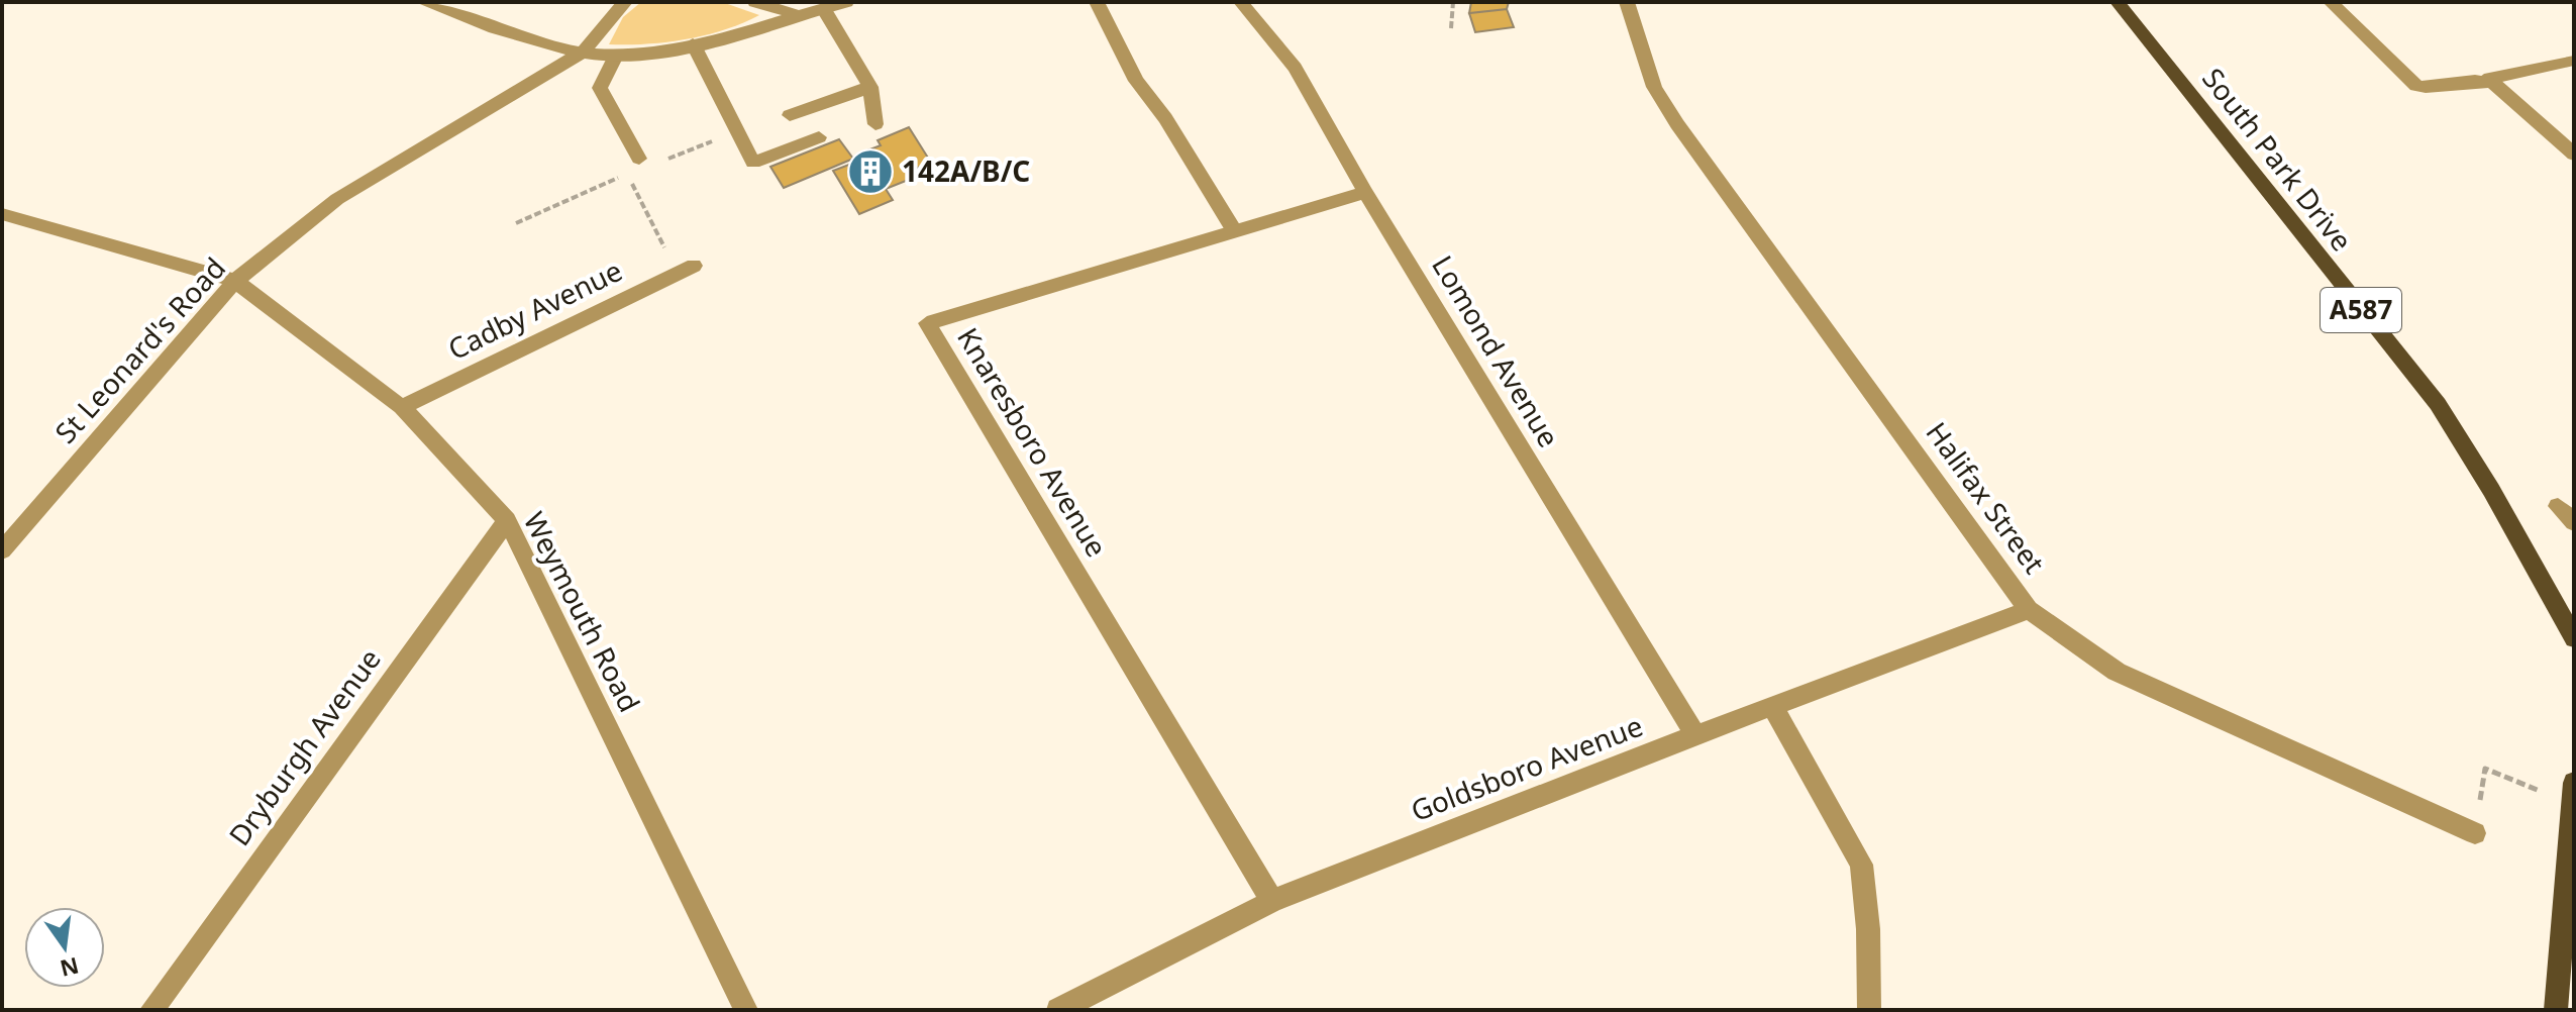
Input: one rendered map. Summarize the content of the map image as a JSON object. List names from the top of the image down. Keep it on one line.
{"streets":{"main road":["South Park Drive","A587"],"street":["Cadby Avenue","St Leonard's Road","Lomond Avenue","Knaresboro Avenue","Halifax Street","Weymouth Road","Dryburgh Avenue","Goldsboro Avenue"]},"crossings":[["Cadby Avenue","Weymouth Road"],["St Leonard's Road","Weymouth Road"],["Lomond Avenue","Knaresboro Avenue"],["Lomond Avenue","Goldsboro Avenue"],["Knaresboro Avenue","Goldsboro Avenue"],["Halifax Street","Goldsboro Avenue"],["Weymouth Road","Dryburgh Avenue"]],"places":{"building":["142A/B/C"]},"north":"bottom"}
